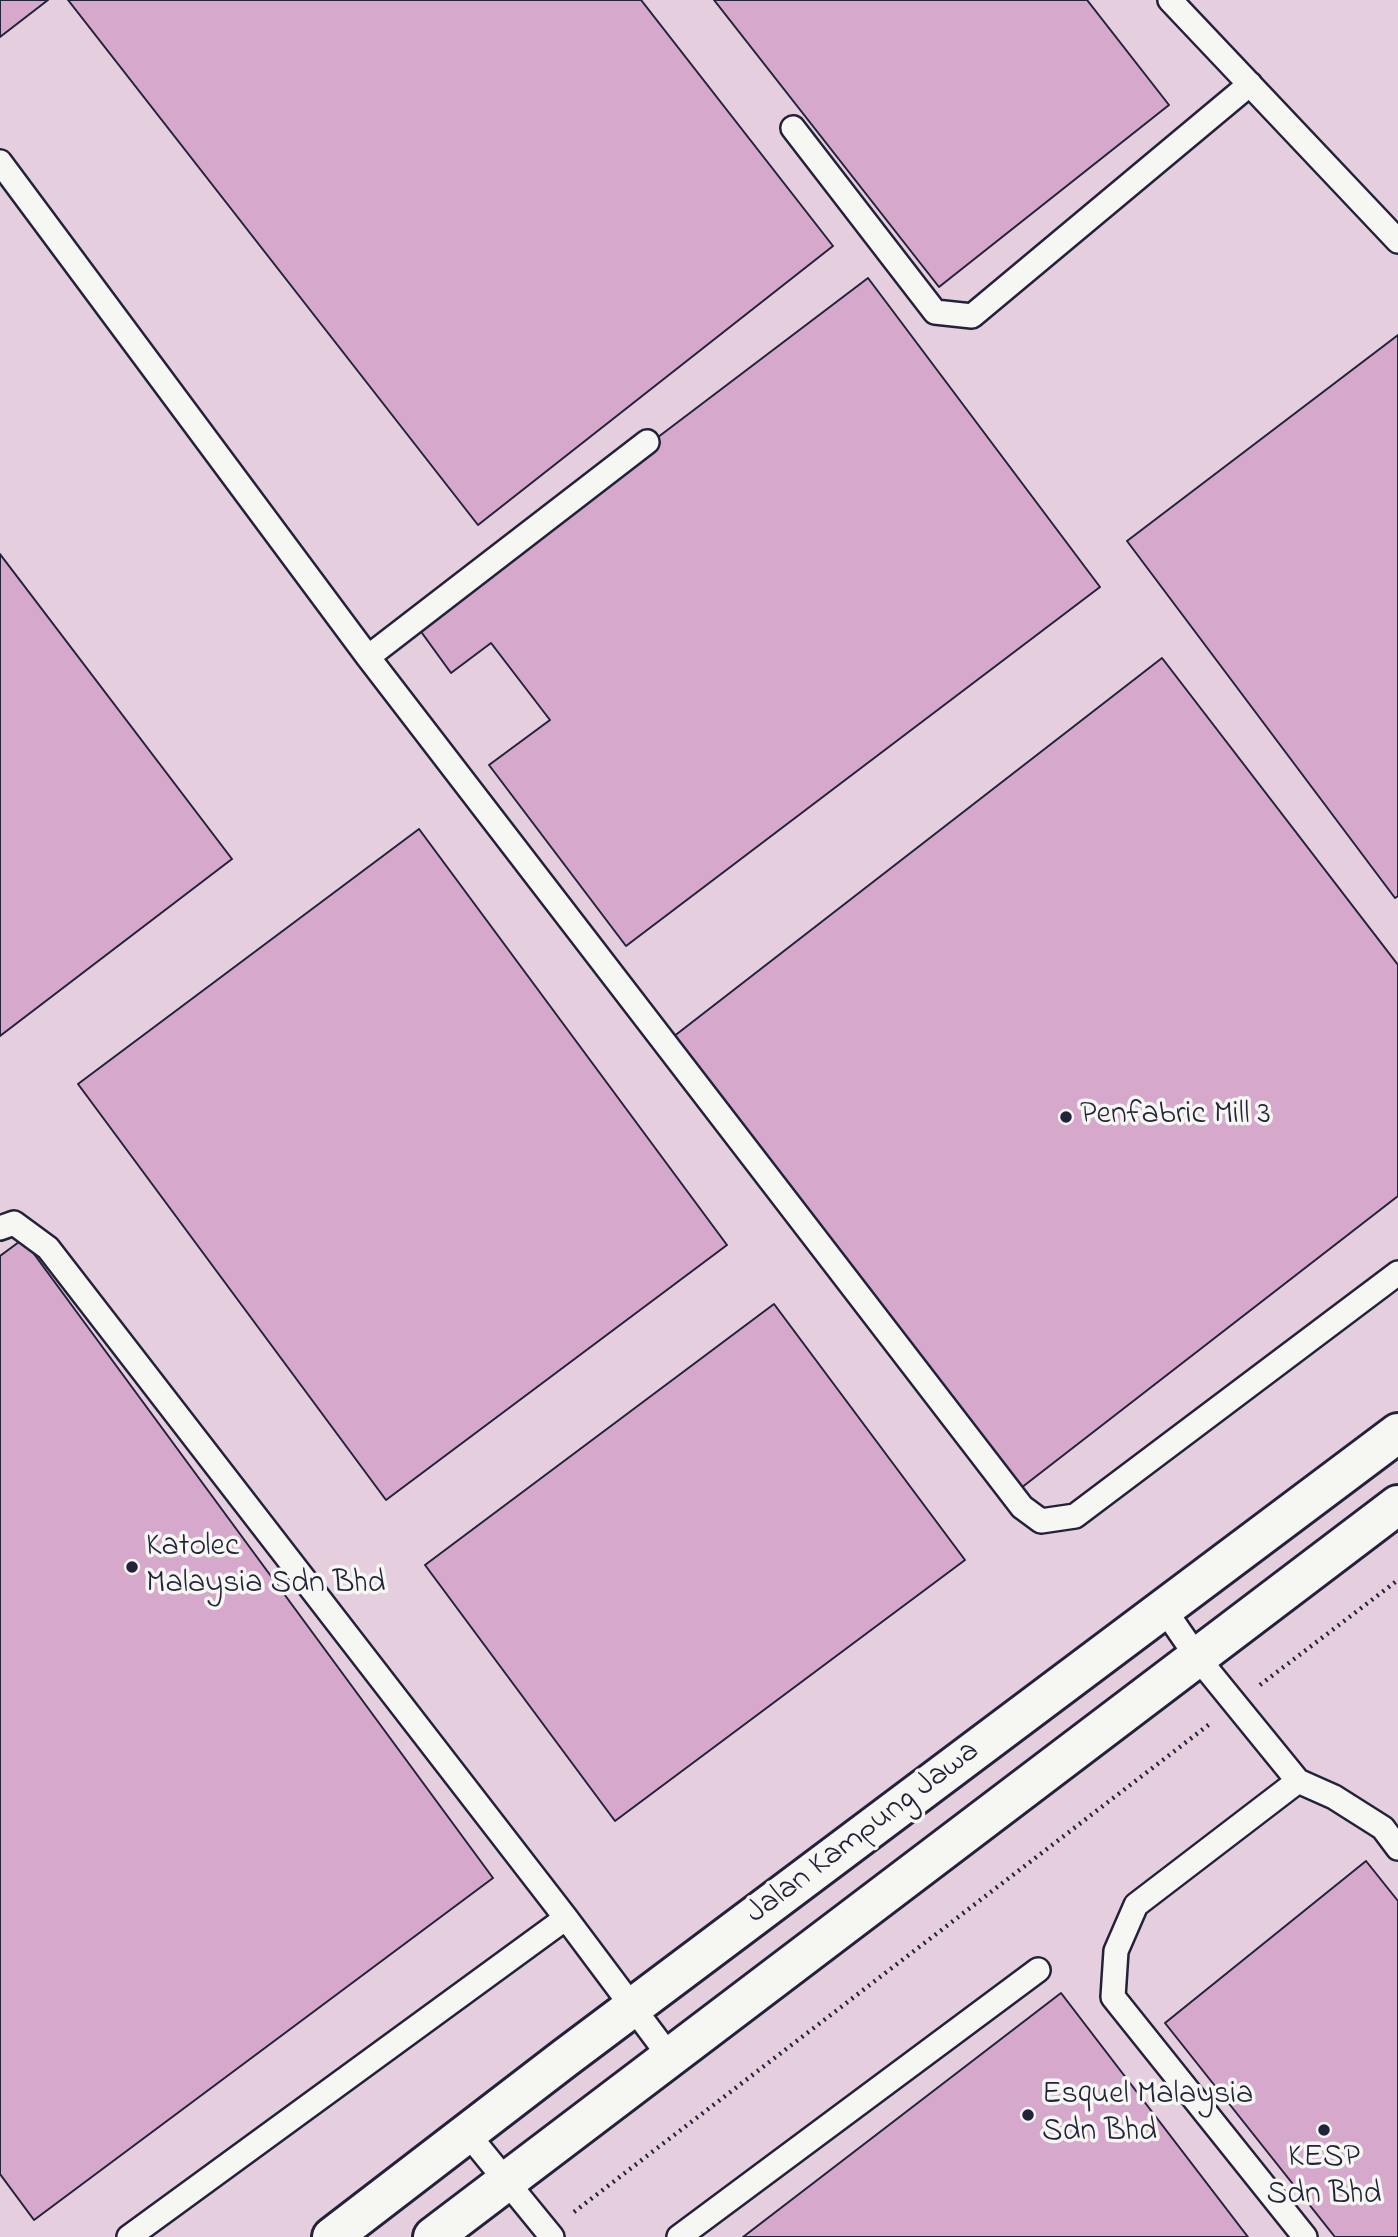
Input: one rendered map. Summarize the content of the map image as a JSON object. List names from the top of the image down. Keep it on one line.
{"streets":{"street":["Jalan Kampung Jawa"]},"places":["Penfabric Mill 3","Katolec Malaysia Sdn Bhd","Esquel Malaysia Sdn Bhd","KESP Sdn Bhd"]}
